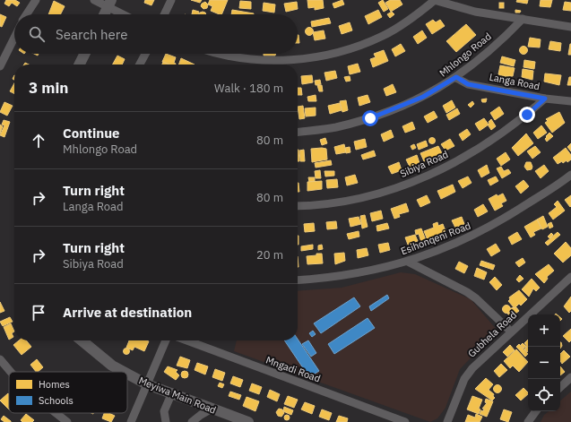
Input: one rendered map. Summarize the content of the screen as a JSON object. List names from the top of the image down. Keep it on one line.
{"streets":{"street":["Mhlongo Road","Langa Road","Sibiya Road","Esihonqeni Road","Gubhela Road","Mngadi Road","Meyiwa Main Road"]},"crossings":[["Mhlongo Road","Langa Road"],["Langa Road","Sibiya Road"]],"legend":["Homes","Schools"],"page":{"search":"Search here","heading":["3 min","Walk · 180 m"],"list":[["Continue","Mhlongo Road","80 m"],["Turn right","Langa Road","80 m"],["Turn right","Sibiya Road","20 m"],"Arrive at destination"],"map_buttons":["+","−"]}}
